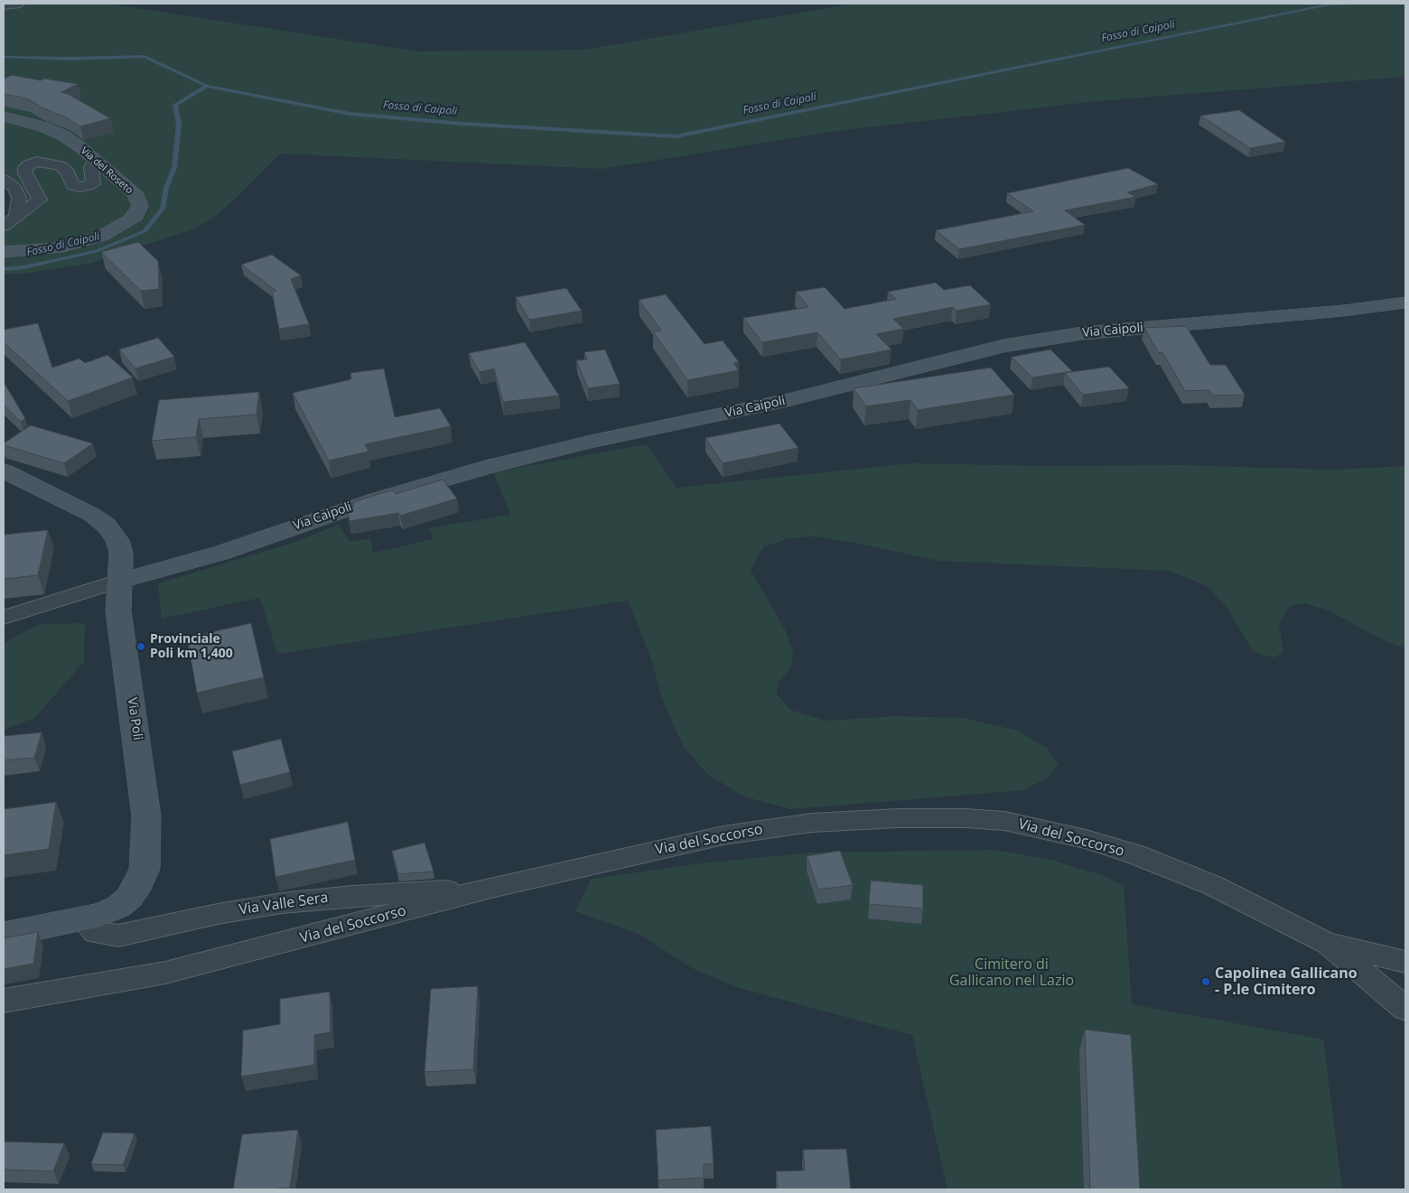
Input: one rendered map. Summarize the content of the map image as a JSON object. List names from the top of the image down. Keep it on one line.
{"streets":{"street":["Via del Roseto","Via Caipoli","Via Poli","Via del Soccorso","Via Valle Sera"]},"crossings":[["Via Caipoli","Via Poli"],["Via Poli","Via Valle Sera"],["Via del Soccorso","Via Valle Sera"]],"water":["Fosso di Caipoli"],"parks":["Cimitero di Gallicano nel Lazio"],"places":["Provinciale Poli km 1,400","Capolinea Gallicano - P.le Cimitero"]}
